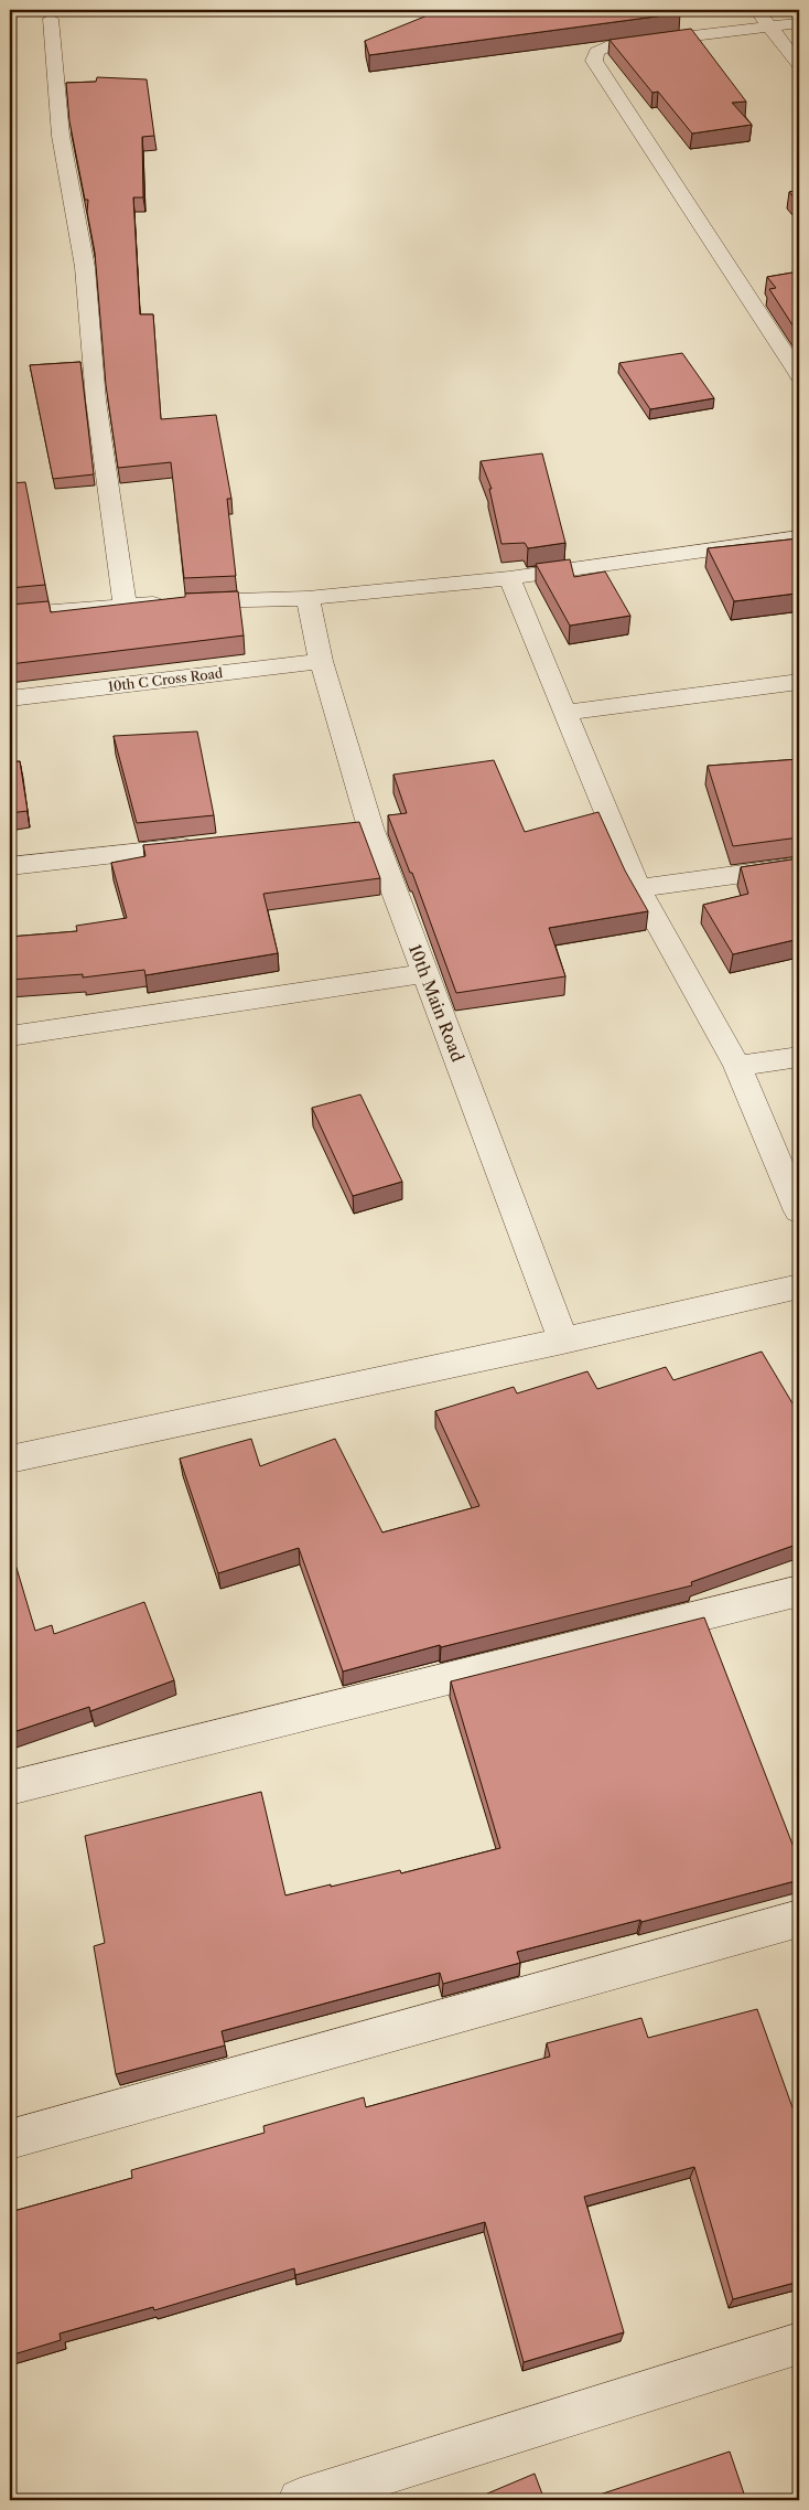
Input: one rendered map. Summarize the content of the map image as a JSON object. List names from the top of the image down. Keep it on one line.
{"streets":{"street":["10th C Cross Road","10th Main Road"]},"crossings":[["10th C Cross Road","10th Main Road"]]}
